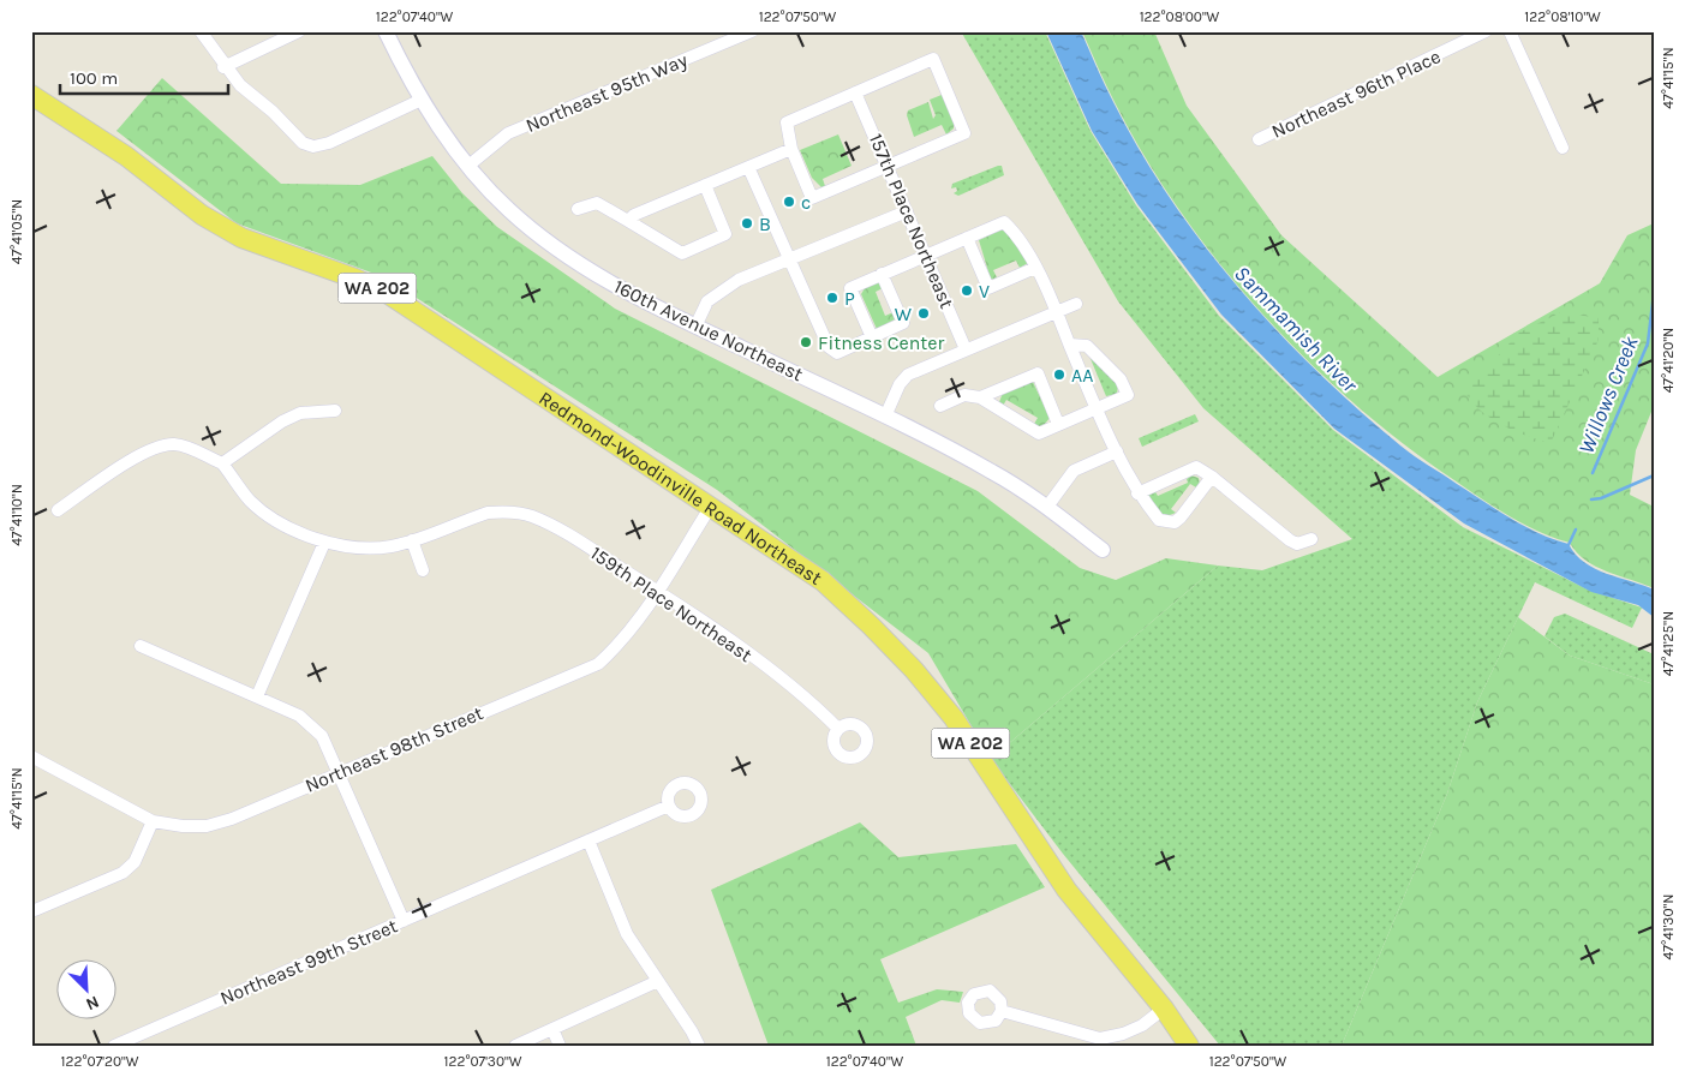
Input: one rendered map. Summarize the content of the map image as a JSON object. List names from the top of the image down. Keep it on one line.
{"streets":{"main road":["WA 202","Redmond-Woodinville Road Northeast"],"street":["Northeast 95th Way","Northeast 96th Place","157th Place Northeast","160th Avenue Northeast","159th Place Northeast","Northeast 98th Street","Northeast 99th Street"]},"crossings":[["Northeast 95th Way","160th Avenue Northeast"],["Redmond-Woodinville Road Northeast","Northeast 98th Street"],["159th Place Northeast","Northeast 98th Street"]],"water":["Sammamish River","Willows Creek"],"places":["c","B","V","P","W","Fitness Center","AA"],"scale_bar":"100 m","north":"bottom right","coordinates":["122°07'40\"W","122°07'50\"W","122°08'00\"W","122°08'10\"W","47°41'15\"N","47°41'05\"N","47°41'20\"N","47°41'10\"N","47°41'25\"N","47°41'30\"N","122°07'20\"W","122°07'30\"W"]}
